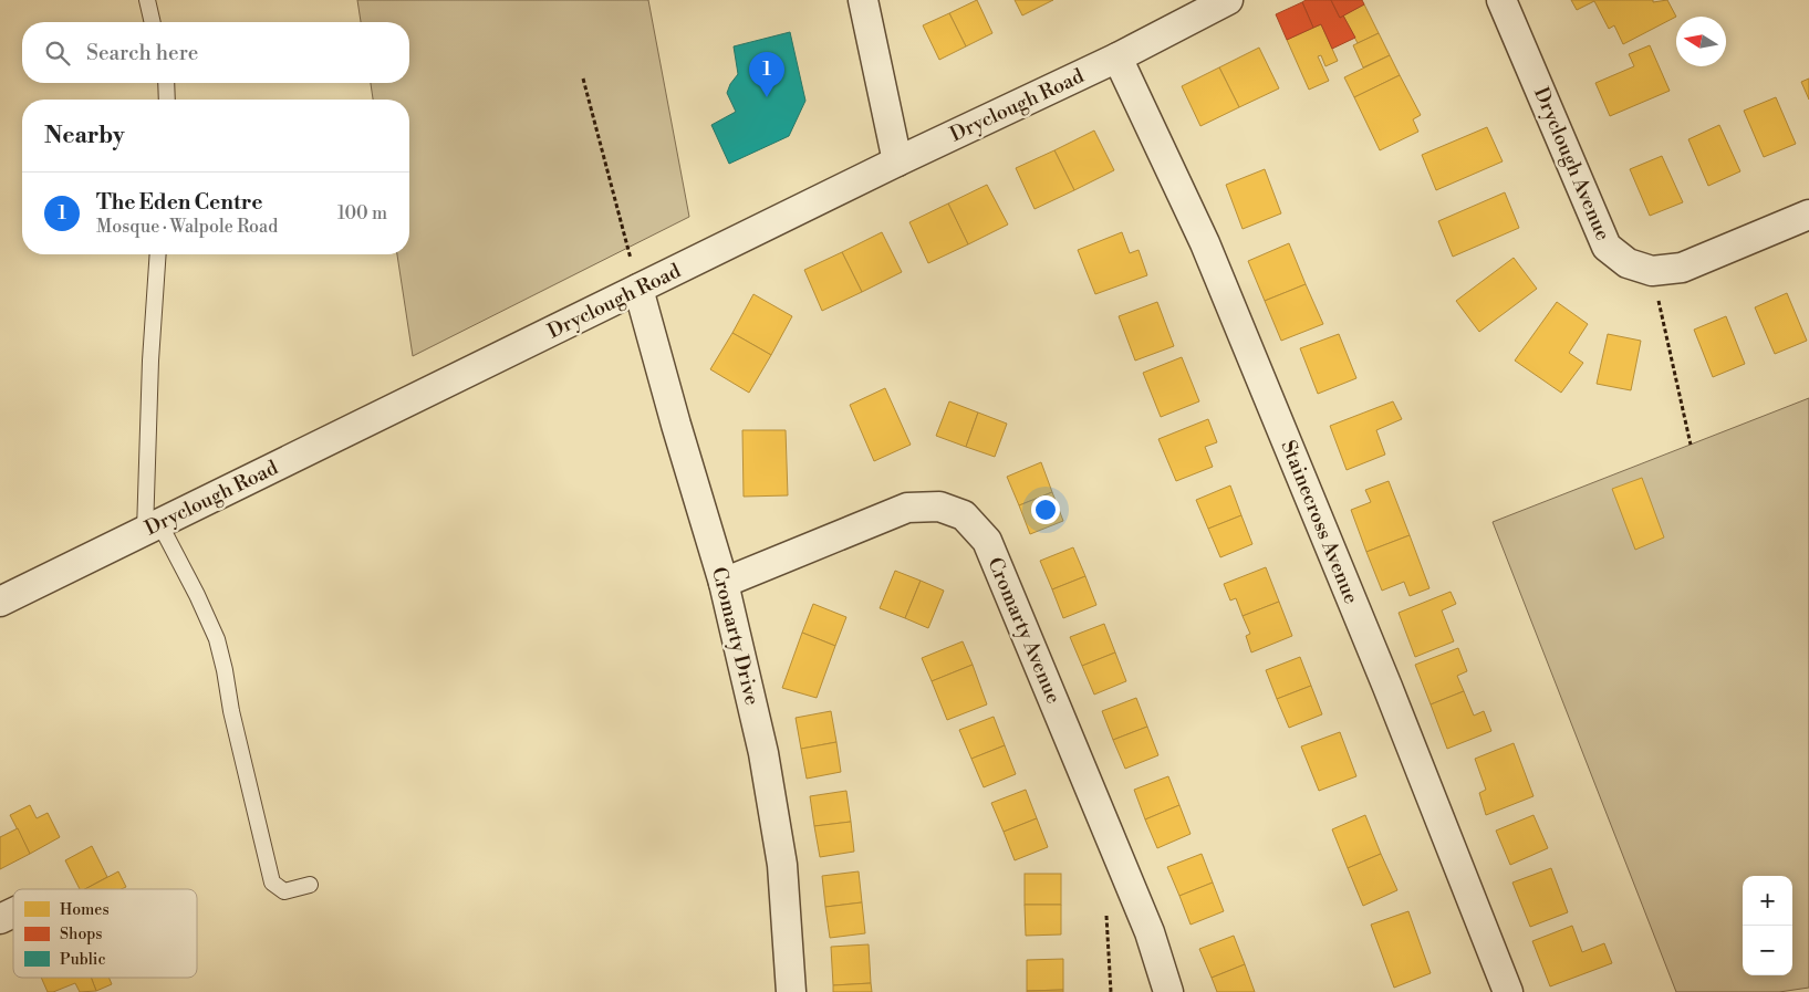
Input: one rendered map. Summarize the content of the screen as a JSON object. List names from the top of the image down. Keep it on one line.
{"streets":{"street":["Dryclough Road","Dryclough Avenue","Stainecross Avenue","Cromarty Avenue","Cromarty Drive"]},"crossings":[["Dryclough Road","Stainecross Avenue"],["Dryclough Road","Cromarty Drive"],["Cromarty Avenue","Cromarty Drive"]],"legend":["Homes","Shops","Public"],"north":"left","page":{"search":"Search here","pins":"1","heading":"Nearby","list":[{"mark":"1","name":"The Eden Centre","note":"Mosque · Walpole Road","value":"100 m"}],"map_buttons":["+","−"]}}
